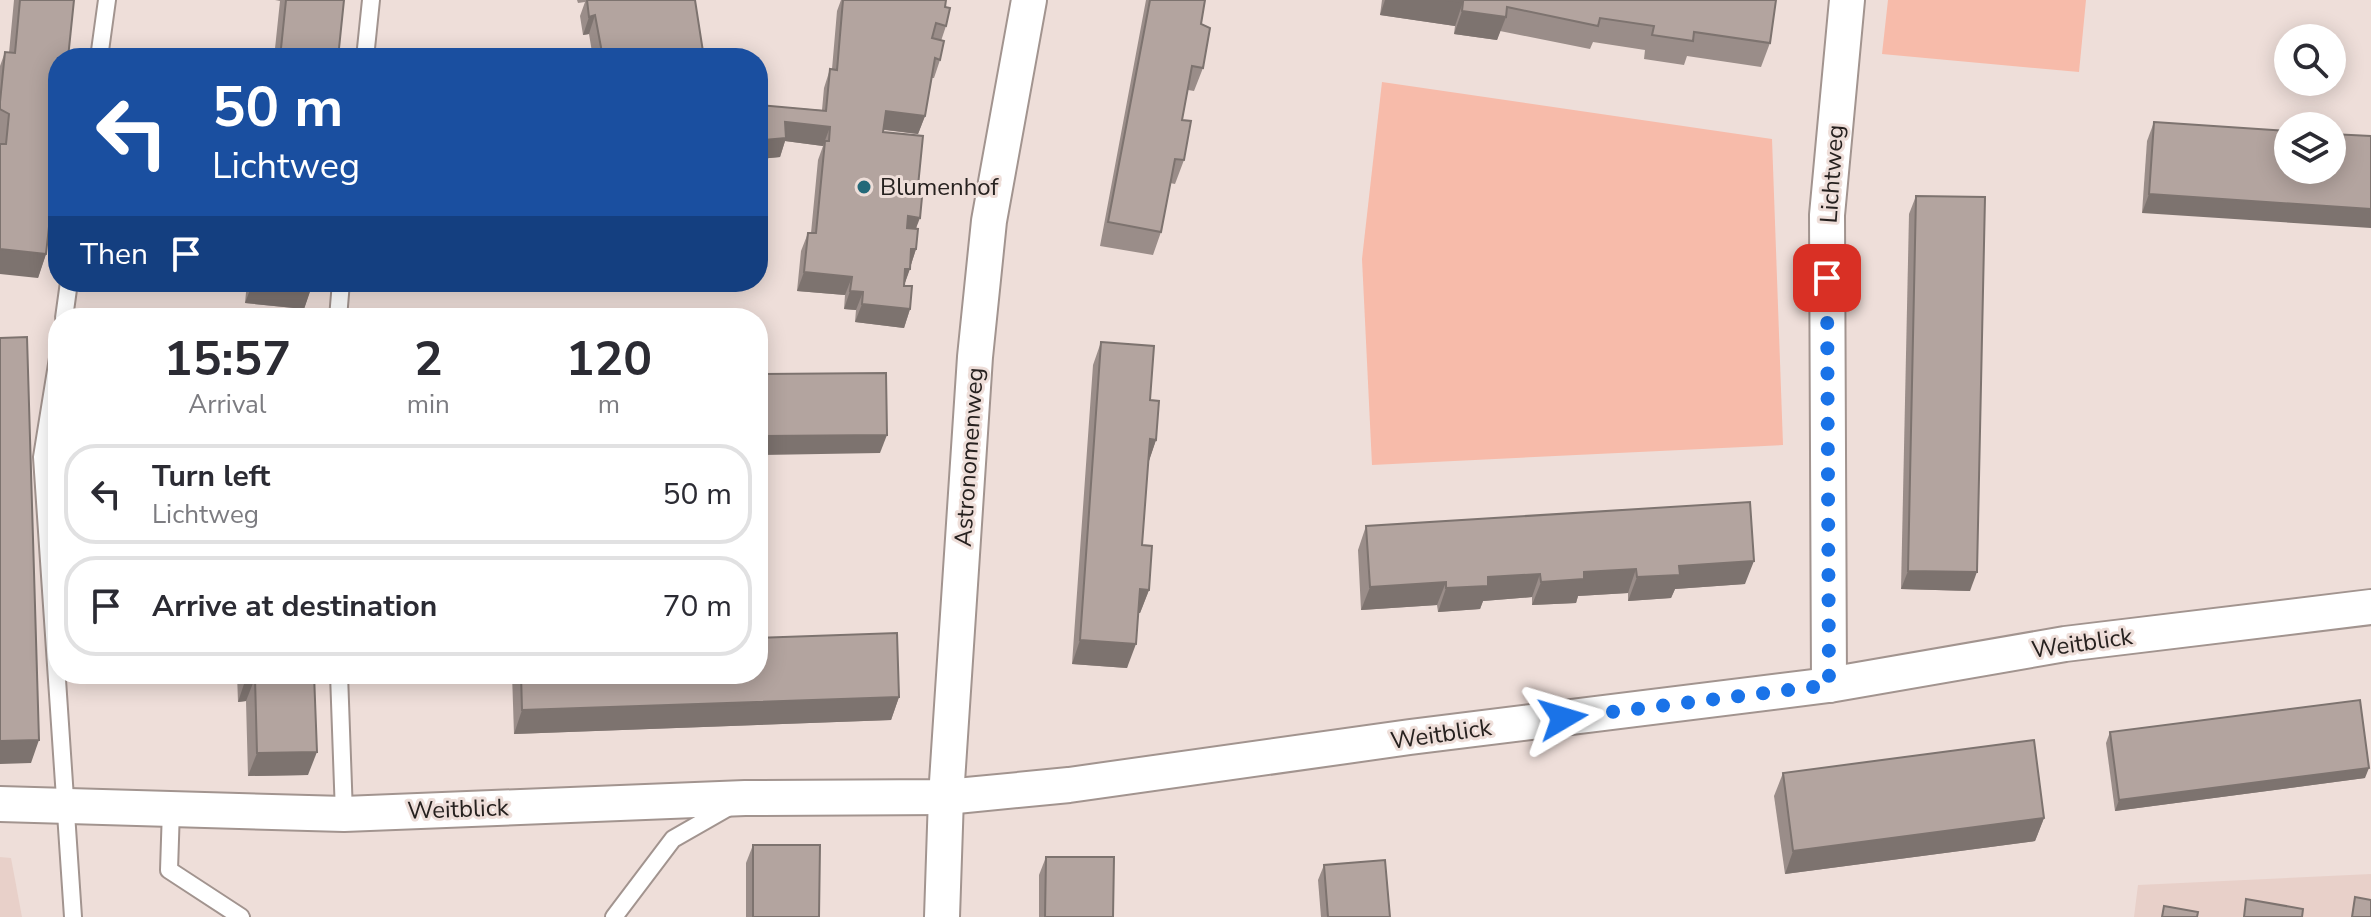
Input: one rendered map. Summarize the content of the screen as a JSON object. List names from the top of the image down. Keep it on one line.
{"streets":{"street":["Lichtweg","Astronomenweg","Weitblick"]},"crossings":[["Lichtweg","Weitblick"],["Astronomenweg","Weitblick"]],"places":["Blumenhof"],"page":{"turn":["50 m","Lichtweg"],"then":"Then","eta":["15:57","Arrival","2","min","120","m"],"list":[{"name":"Turn left","note":"Lichtweg","value":"50 m"},{"name":"Arrive at destination","value":"70 m"}]}}
